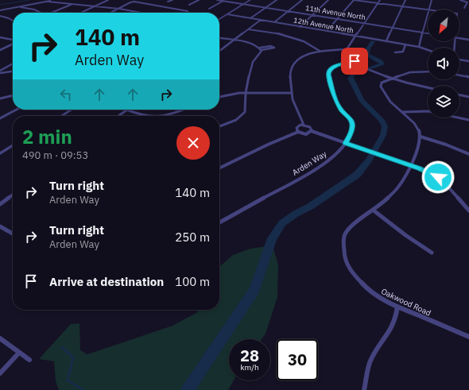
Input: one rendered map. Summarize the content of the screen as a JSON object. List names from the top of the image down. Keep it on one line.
{"streets":{"street":["11th Avenue North","12th Avenue North","Arden Way","Oakwood Road"]},"north":"bottom left","page":{"turn":["140 m","Arden Way"],"heading":["2 min","490 m · 09:53"],"list":[{"name":"Turn right","note":"Arden Way","value":"140 m"},{"name":"Turn right","note":"Arden Way","value":"250 m"},{"name":"Arrive at destination","value":"100 m"}],"speed":"28 km/h","limit":"30"}}
